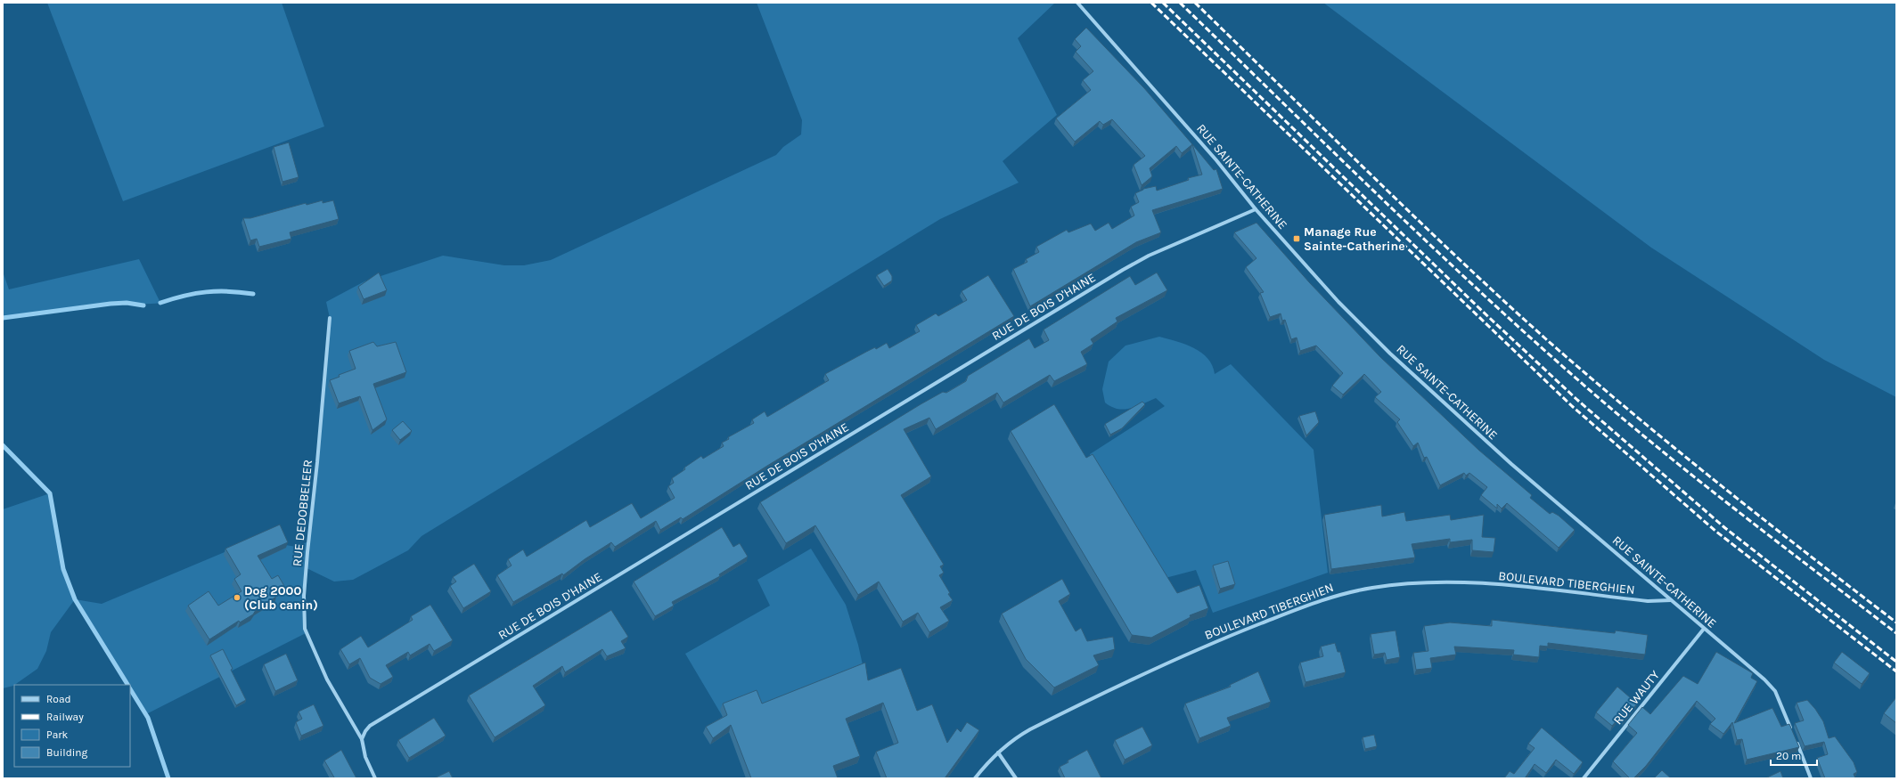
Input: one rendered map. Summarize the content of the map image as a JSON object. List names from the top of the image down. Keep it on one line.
{"streets":{"street":["RUE SAINTE-CATHERINE","RUE DE BOIS D'HAINE","RUE DEDOBBELEER","BOULEVARD TIBERGHIEN","RUE WAUTY"]},"crossings":[["RUE SAINTE-CATHERINE","RUE DE BOIS D'HAINE"],["RUE SAINTE-CATHERINE","BOULEVARD TIBERGHIEN"],["RUE SAINTE-CATHERINE","RUE WAUTY"],["RUE DE BOIS D'HAINE","RUE DEDOBBELEER"]],"places":{"transit":["Manage Rue Sainte-Catherine"],"other":["Dog 2000 (Club canin)"]},"legend":["Road","Railway","Park","Building"],"scale_bar":"20 m"}
